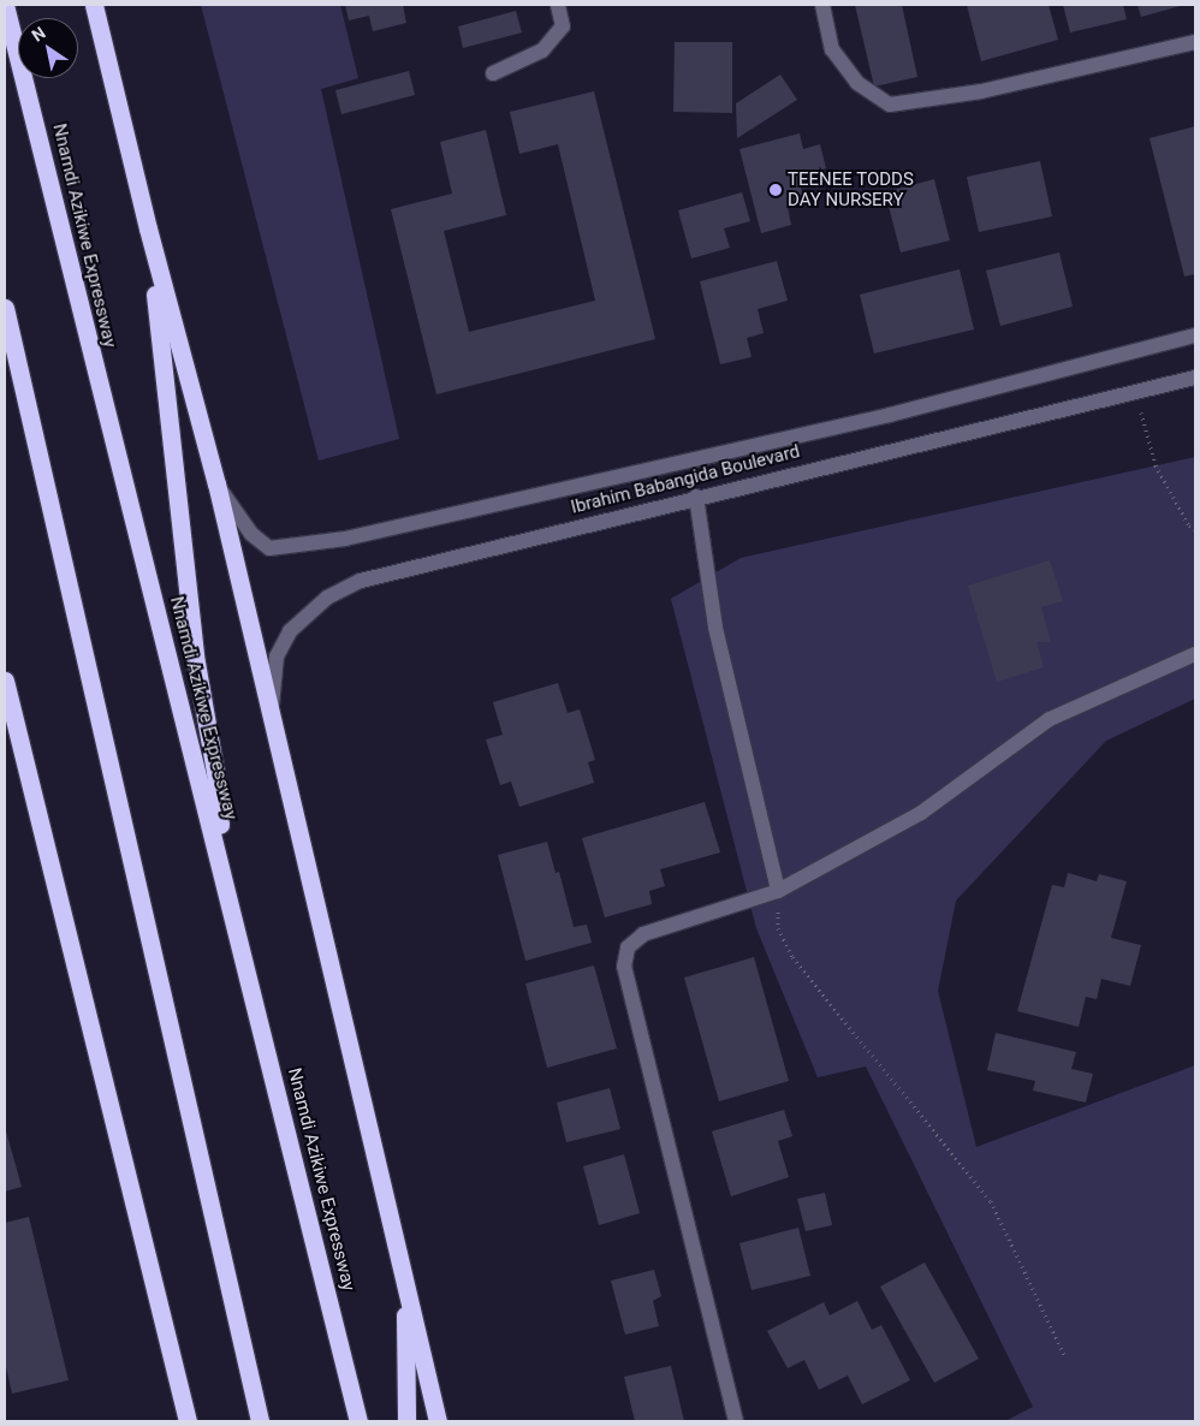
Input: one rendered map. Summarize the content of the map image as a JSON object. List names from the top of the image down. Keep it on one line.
{"streets":{"highway":["Nnamdi Azikiwe Expressway"],"street":["Ibrahim Babangida Boulevard"]},"places":["TEENEE TODDS DAY NURSERY"],"north":"top left"}
